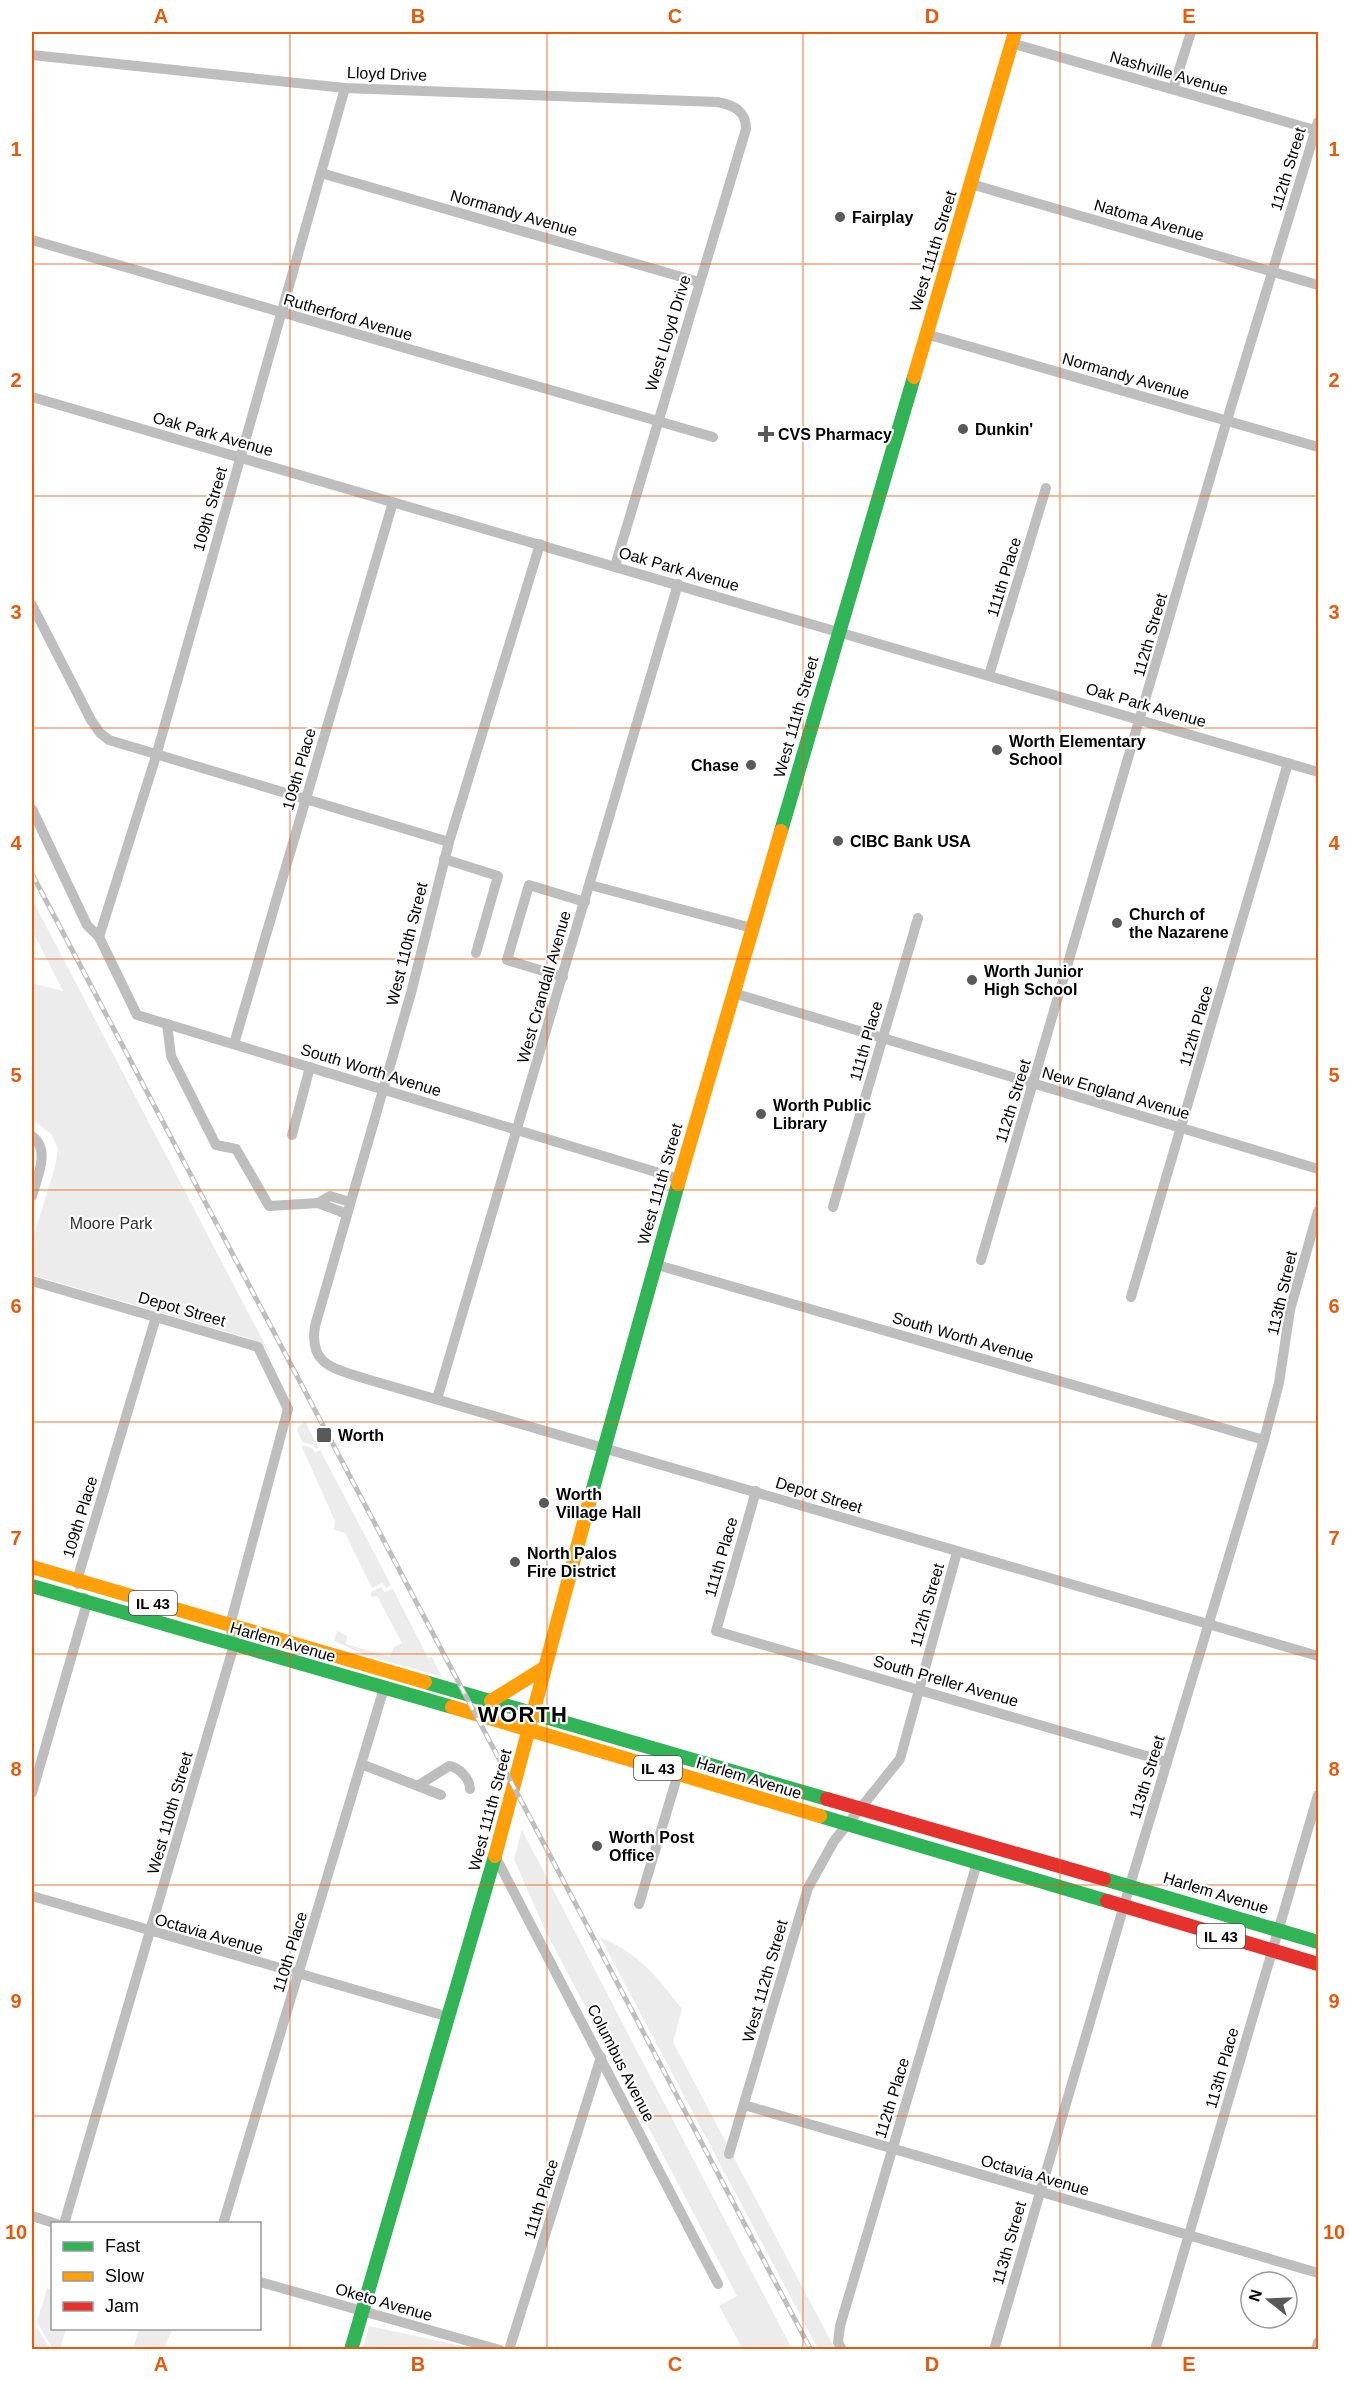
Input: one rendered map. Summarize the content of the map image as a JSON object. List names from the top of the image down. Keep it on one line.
{"streets":{"main road":["West 111th Street","IL 43","Harlem Avenue"],"street":["Nashville Avenue","Lloyd Drive","112th Street","Normandy Avenue","Natoma Avenue","Rutherford Avenue","West Lloyd Drive","Oak Park Avenue","109th Street","111th Place","109th Place","West 110th Street","West Crandall Avenue","112th Place","South Worth Avenue","New England Avenue","113th Street","Depot Street","South Preller Avenue","Octavia Avenue","110th Place","West 112th Street","Columbus Avenue","113th Place","Oketo Avenue"]},"crossings":[["Nashville Avenue","112th Street"],["Nashville Avenue","West 111th Street"],["Lloyd Drive","West Lloyd Drive"],["Lloyd Drive","109th Street"],["112th Street","Normandy Avenue"],["112th Street","Natoma Avenue"],["112th Street","Oak Park Avenue"],["112th Street","New England Avenue"],["112th Street","Depot Street"],["112th Street","Harlem Avenue"],["112th Street","South Preller Avenue"],["112th Street","West 112th Street"],["Normandy Avenue","West 111th Street"],["Normandy Avenue","West Lloyd Drive"],["Normandy Avenue","109th Street"],["Natoma Avenue","West 111th Street"],["West 111th Street","Oak Park Avenue"],["West 111th Street","South Worth Avenue"],["West 111th Street","New England Avenue"],["West 111th Street","Depot Street"],["West 111th Street","Harlem Avenue"],["West 111th Street","Octavia Avenue"],["West 111th Street","Columbus Avenue"],["West 111th Street","Oketo Avenue"],["Rutherford Avenue","West Lloyd Drive"],["Rutherford Avenue","109th Street"],["West Lloyd Drive","Oak Park Avenue"],["Oak Park Avenue","109th Street"],["Oak Park Avenue","111th Place"],["Oak Park Avenue","109th Place"],["Oak Park Avenue","West 110th Street"],["Oak Park Avenue","West Crandall Avenue"],["Oak Park Avenue","112th Place"],["109th Street","South Worth Avenue"],["111th Place","New England Avenue"],["111th Place","Depot Street"],["111th Place","South Preller Avenue"],["111th Place","Columbus Avenue"],["109th Place","South Worth Avenue"],["109th Place","Depot Street"],["109th Place","Harlem Avenue"],["West 110th Street","South Worth Avenue"],["West 110th Street","Depot Street"],["West 110th Street","Harlem Avenue"],["West 110th Street","Octavia Avenue"],["West Crandall Avenue","South Worth Avenue"],["West Crandall Avenue","Depot Street"],["112th Place","New England Avenue"],["112th Place","Harlem Avenue"],["112th Place","Octavia Avenue"],["South Worth Avenue","113th Street"],["113th Street","Depot Street"],["113th Street","Harlem Avenue"],["113th Street","South Preller Avenue"],["113th Street","Octavia Avenue"],["Harlem Avenue","110th Place"],["Harlem Avenue","West 112th Street"],["Harlem Avenue","113th Place"],["Octavia Avenue","110th Place"],["Octavia Avenue","West 112th Street"],["Octavia Avenue","113th Place"]],"districts":["WORTH"],"parks":["Moore Park"],"places":{"other":["Fairplay","Dunkin'","Worth Elementary School","Chase","CIBC Bank USA","Church of the Nazarene","Worth Junior High School","Worth Public Library","Worth Village Hall","North Palos Fire District","Worth Post Office"],"health":["CVS Pharmacy"],"transit":["Worth"]},"legend":["Fast","Slow","Jam"],"north":"left","grid":{"columns":["A","B","C","D","E"],"rows":["1","2","3","4","5","6","7","8","9","10"]}}
